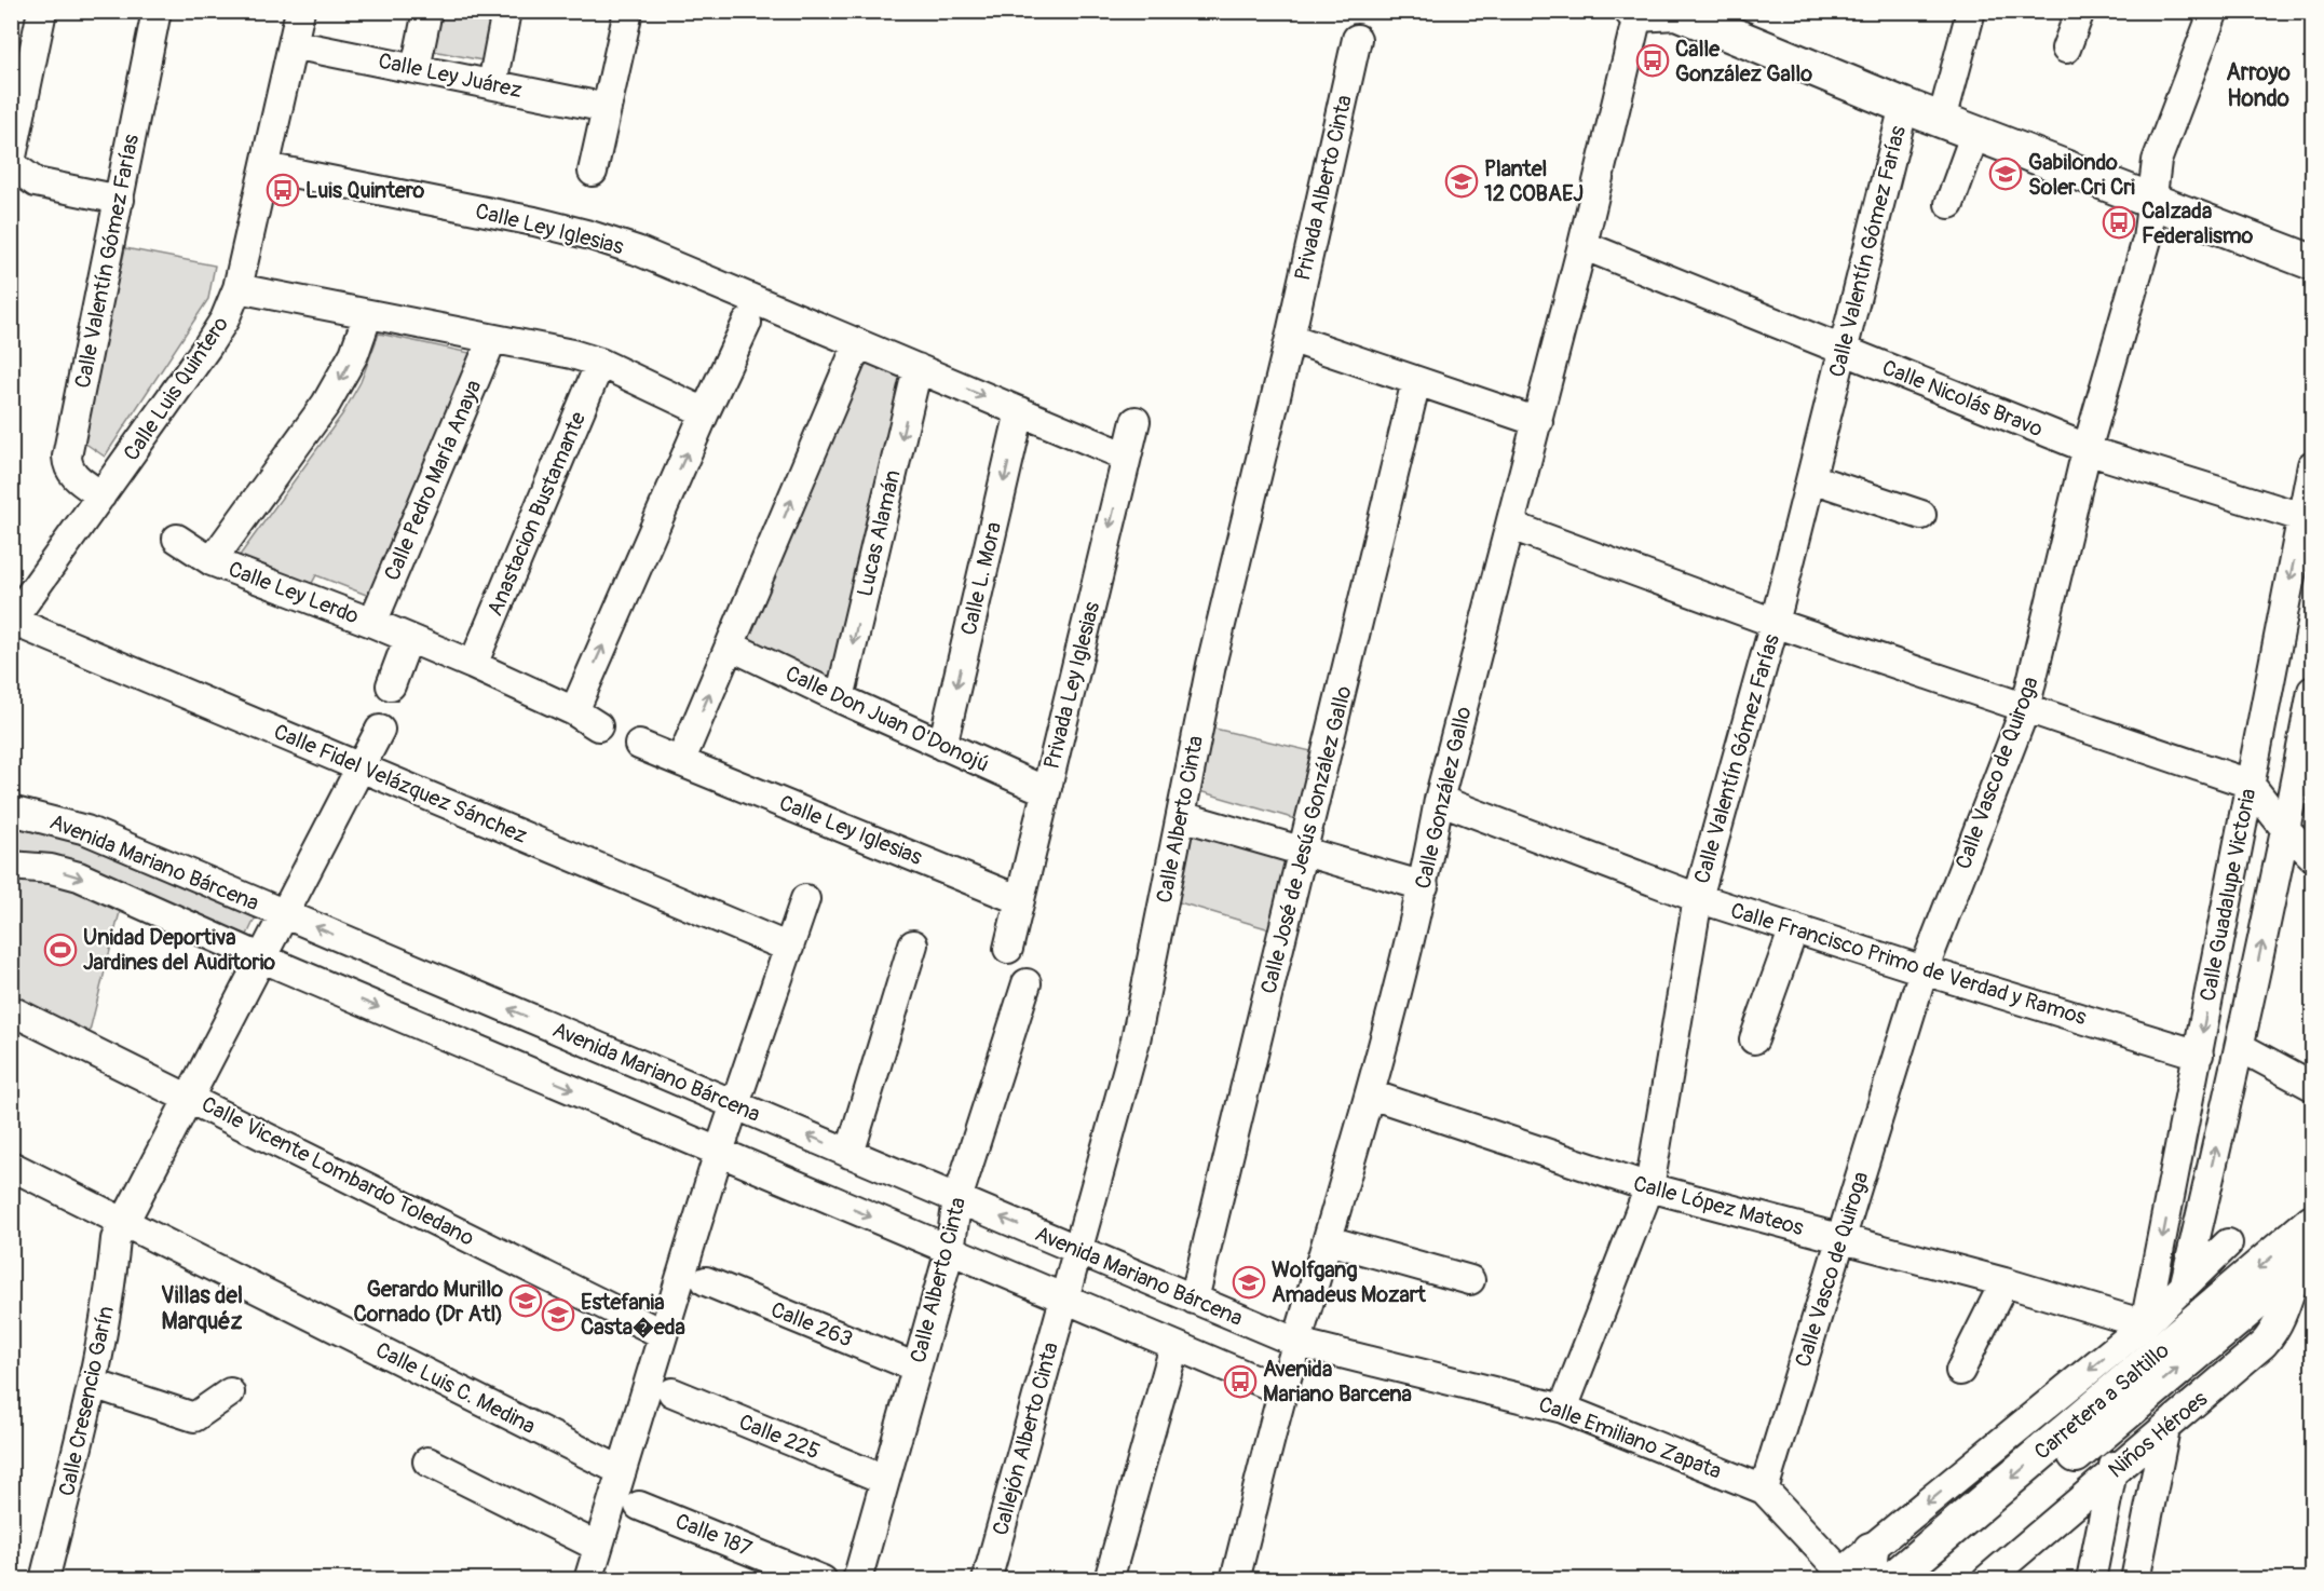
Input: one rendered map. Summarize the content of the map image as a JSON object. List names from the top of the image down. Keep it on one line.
{"streets":{"main road":["Carretera a Saltillo"],"street":["Calle Ley Juárez","Privada Alberto Cinta","Calle Ley Iglesias","Calle Valentín Gómez Farías","Calle Luis Quintero","Calle Nicolás Bravo","Calle Pedro María Anaya","Anastacion Bustamante","Lucas Alamán","Calle L. Mora","Calle Ley Lerdo","Privada Ley Iglesias","Calle Don Juan O'Donojú","Calle Vasco de Quiroga","Calle Fidel Velázquez Sánchez","Calle González Gallo","Calle Alberto Cinta","Calle José de Jesús González Gallo","Avenida Mariano Bárcena","Calle Guadalupe Victoria","Calle Francisco Primo de Verdad y Ramos","Calle Vicente Lombardo Toledano","Calle López Mateos","Calle 263","Calle Luis C. Medina","Calle Cresencio Garín","Niños Héroes","Calle 225","Calle Emiliano Zapata","Callejón Alberto Cinta","Calle 187"]},"crossings":[["Calle Ley Juárez","Calle Luis Quintero"],["Privada Alberto Cinta","Calle Alberto Cinta"],["Calle Ley Iglesias","Calle Luis Quintero"],["Calle Ley Iglesias","Lucas Alamán"],["Calle Ley Iglesias","Calle L. Mora"],["Calle Ley Iglesias","Privada Ley Iglesias"],["Calle Valentín Gómez Farías","Calle Luis Quintero"],["Calle Valentín Gómez Farías","Calle Nicolás Bravo"],["Calle Valentín Gómez Farías","Calle Francisco Primo de Verdad y Ramos"],["Calle Valentín Gómez Farías","Calle López Mateos"],["Calle Valentín Gómez Farías","Calle Emiliano Zapata"],["Calle Luis Quintero","Calle Fidel Velázquez Sánchez"],["Calle Nicolás Bravo","Calle Vasco de Quiroga"],["Calle Nicolás Bravo","Calle González Gallo"],["Calle Nicolás Bravo","Calle Guadalupe Victoria"],["Calle Pedro María Anaya","Calle Ley Lerdo"],["Anastacion Bustamante","Calle Ley Lerdo"],["Lucas Alamán","Calle Don Juan O'Donojú"],["Calle L. Mora","Calle Don Juan O'Donojú"],["Privada Ley Iglesias","Calle Don Juan O'Donojú"],["Calle Vasco de Quiroga","Calle Francisco Primo de Verdad y Ramos"],["Calle Vasco de Quiroga","Calle López Mateos"],["Calle Vasco de Quiroga","Calle Emiliano Zapata"],["Calle Fidel Velázquez Sánchez","Calle Cresencio Garín"],["Calle González Gallo","Avenida Mariano Bárcena"],["Calle González Gallo","Calle Francisco Primo de Verdad y Ramos"],["Calle González Gallo","Calle López Mateos"],["Calle González Gallo","Calle Emiliano Zapata"],["Calle Alberto Cinta","Avenida Mariano Bárcena"],["Calle Alberto Cinta","Calle 263"],["Calle Alberto Cinta","Calle 225"],["Calle Alberto Cinta","Callejón Alberto Cinta"],["Calle José de Jesús González Gallo","Avenida Mariano Bárcena"],["Avenida Mariano Bárcena","Calle Cresencio Garín"],["Avenida Mariano Bárcena","Calle Emiliano Zapata"],["Avenida Mariano Bárcena","Callejón Alberto Cinta"],["Calle Guadalupe Victoria","Calle Francisco Primo de Verdad y Ramos"],["Calle Guadalupe Victoria","Calle López Mateos"],["Calle Vicente Lombardo Toledano","Calle Cresencio Garín"],["Calle Luis C. Medina","Calle Cresencio Garín"],["Carretera a Saltillo","Niños Héroes"]],"one_way":["Calle Ley Lerdo","Privada Ley Iglesias"],"districts":["Arroyo Hondo","Villas del Marquéz"],"places":{"bus stop":["Calle González Gallo","Luis Quintero","Calzada Federalismo","Avenida Mariano Barcena"],"school or university":["Gabilondo Soler Cri Cri","Plantel 12 COBAEJ","Wolfgang Amadeus Mozart","Gerardo Murillo Cornado (Dr Atl)","Estefania Casta�eda"],"sports":["Unidad Deportiva Jardines del Auditorio"]}}
